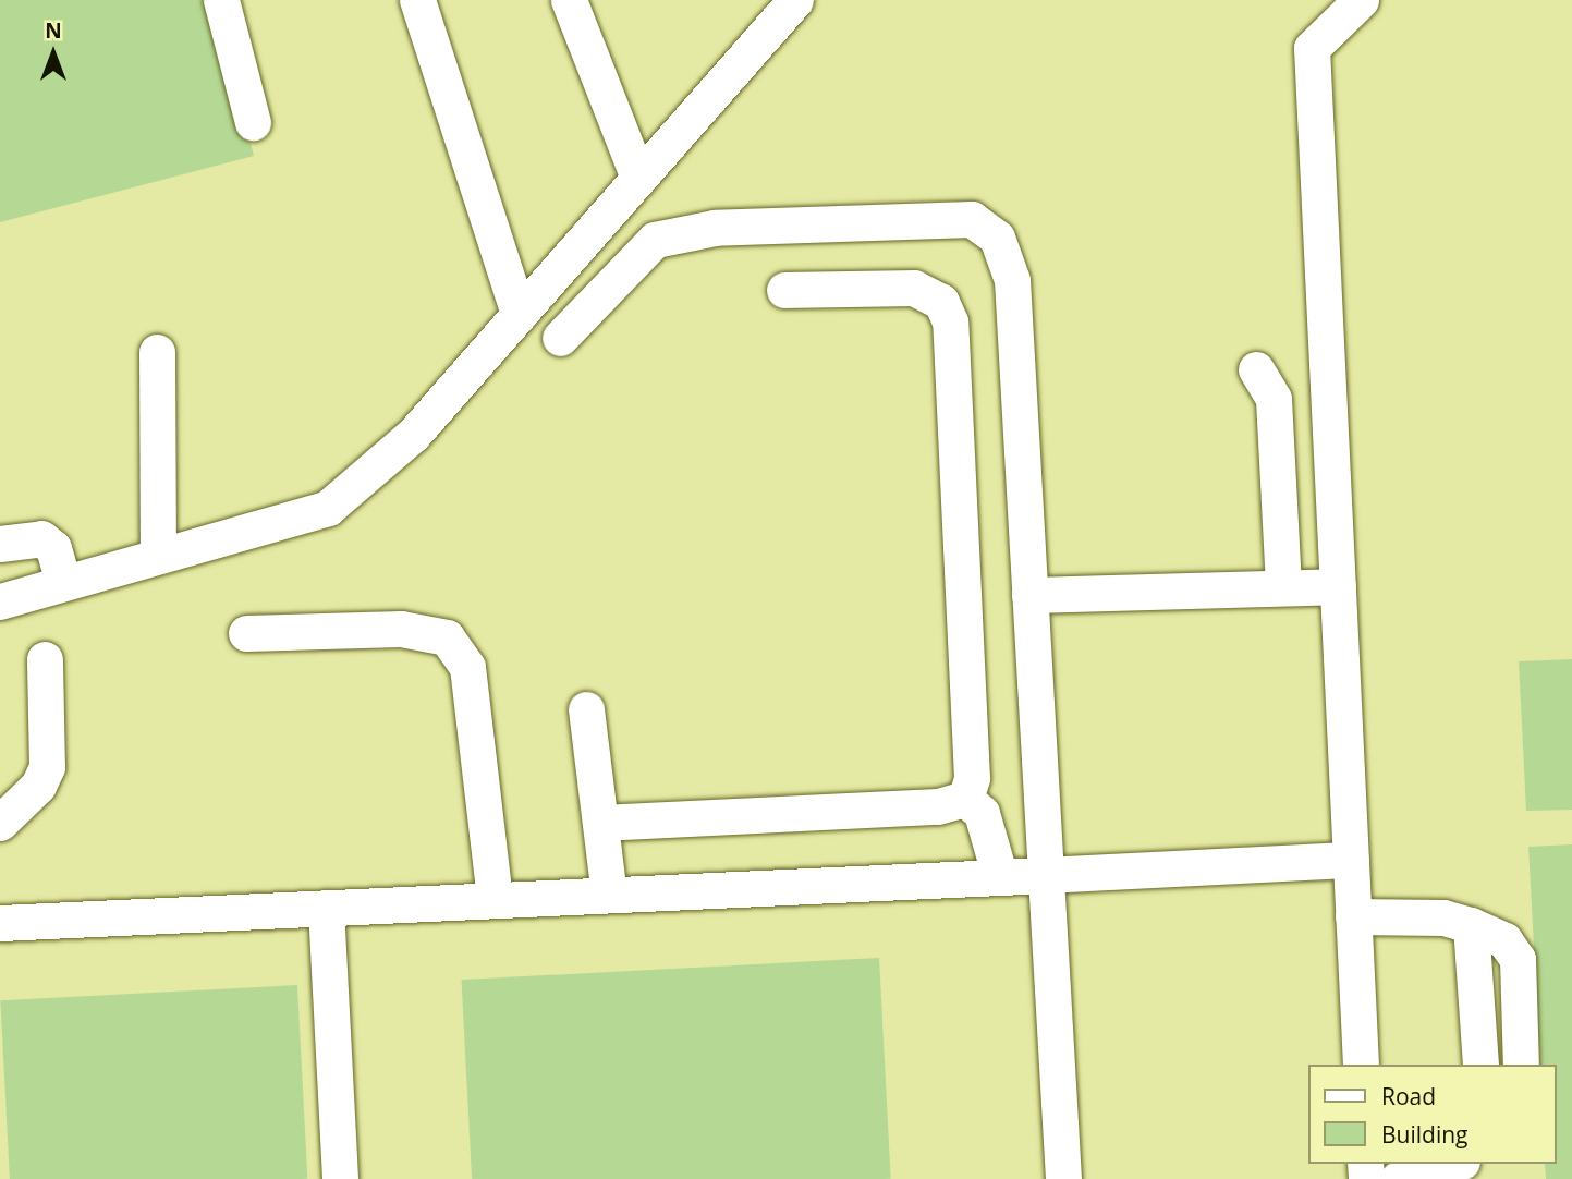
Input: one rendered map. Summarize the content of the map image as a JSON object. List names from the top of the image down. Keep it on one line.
{"legend":["Road","Building"],"north":"top"}
